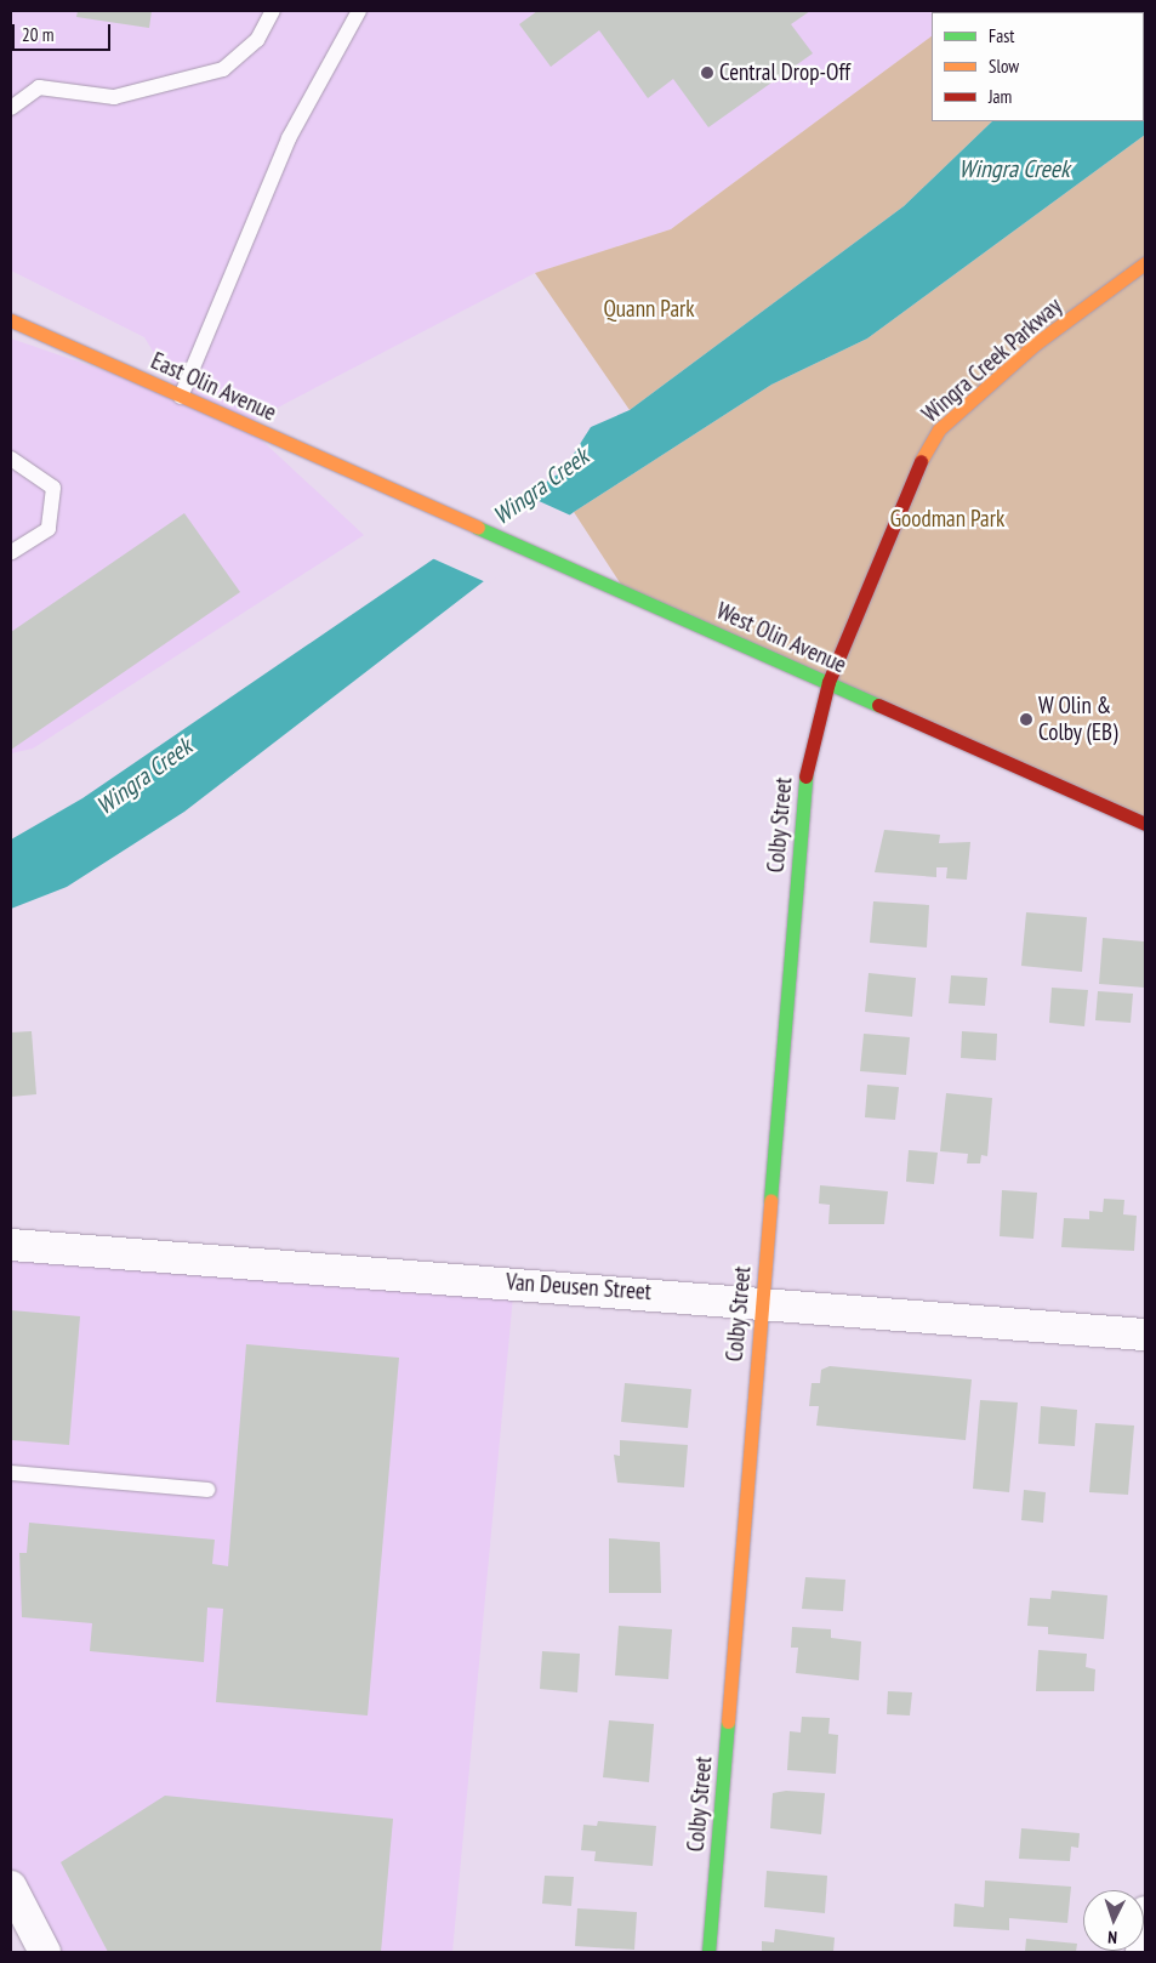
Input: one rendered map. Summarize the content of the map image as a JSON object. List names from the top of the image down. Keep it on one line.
{"streets":{"street":["Wingra Creek Parkway","East Olin Avenue","West Olin Avenue","Colby Street","Van Deusen Street"]},"crossings":[["Wingra Creek Parkway","West Olin Avenue"],["Wingra Creek Parkway","Colby Street"],["East Olin Avenue","West Olin Avenue"],["West Olin Avenue","Colby Street"],["Colby Street","Van Deusen Street"]],"water":["Wingra Creek"],"parks":["Quann Park","Goodman Park"],"places":["Central Drop-Off","W Olin & Colby (EB)"],"legend":["Fast","Slow","Jam"],"scale_bar":"20 m","north":"bottom"}
